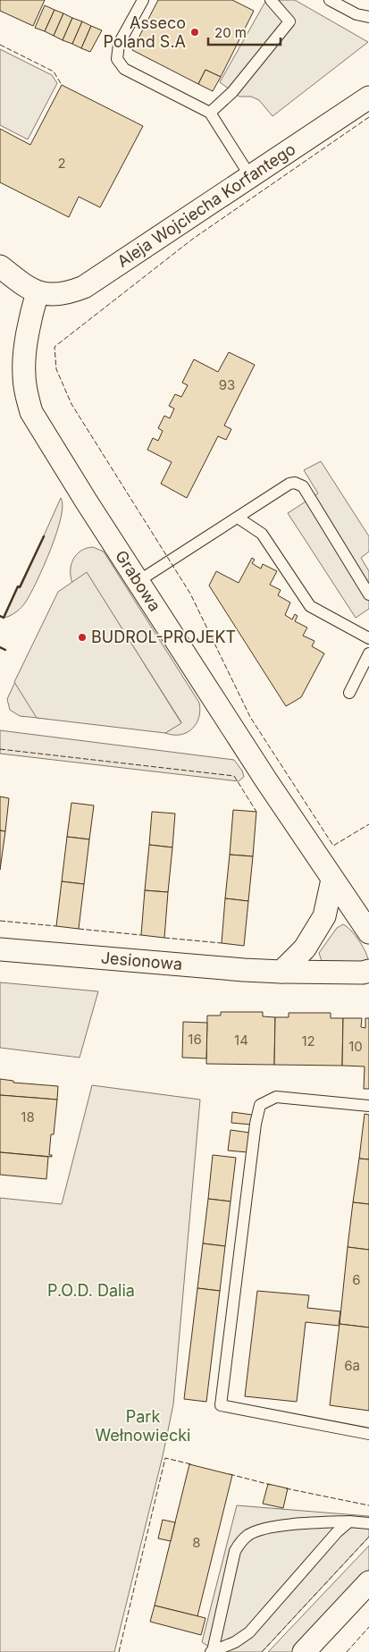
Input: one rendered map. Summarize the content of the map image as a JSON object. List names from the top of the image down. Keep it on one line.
{"streets":{"street":["Aleja Wojciecha Korfantego","Grabowa","Jesionowa"]},"crossings":[["Aleja Wojciecha Korfantego","Grabowa"]],"parks":["P.O.D. Dalia","Park Wełnowiecki"],"places":["Asseco Poland S.A","BUDROL-PROJEKT"],"house_numbers":["2","93","16","14","12","10","18","6","6a","8"],"scale_bar":"20 m"}
